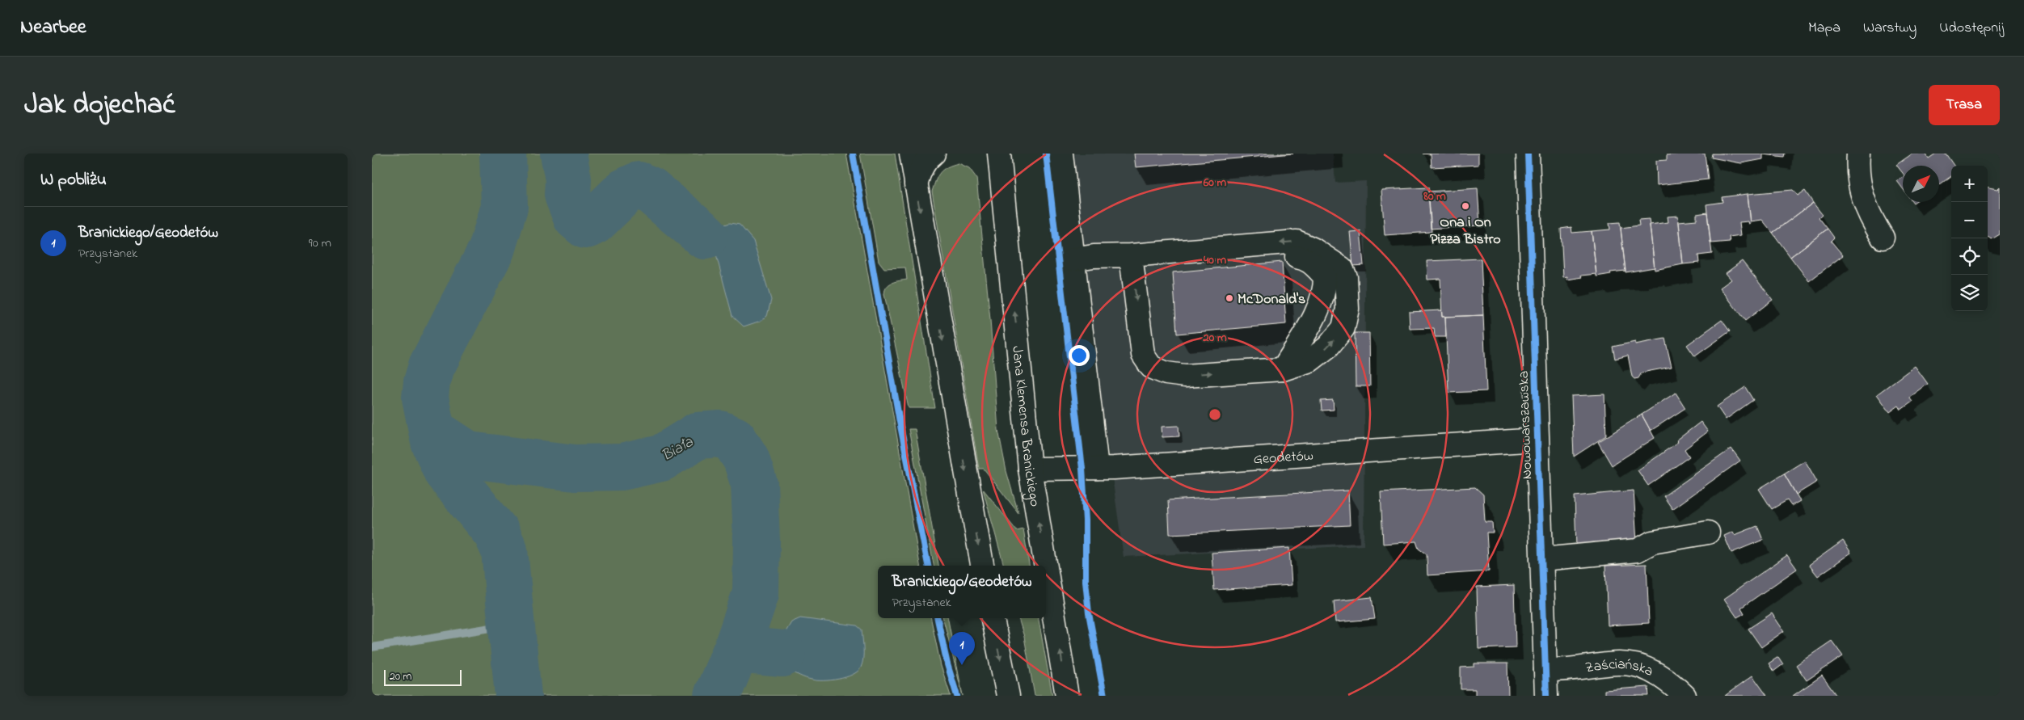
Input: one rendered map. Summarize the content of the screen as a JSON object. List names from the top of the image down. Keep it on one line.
{"streets":{"street":["Jana Klemensa Branickiego","Nowowarszawska","Geodetów","Zaściańska"]},"crossings":[["Jana Klemensa Branickiego","Geodetów"],["Nowowarszawska","Geodetów"],["Nowowarszawska","Zaściańska"]],"water":["Biała"],"places":["Ona i On Pizza Bistro","McDonald's"],"scale_bar":"20 m","north":"top right","page":{"header":"Nearbee","nav":["Mapa","Warstwy","Udostępnij"],"title":"Jak dojechać","buttons":"Trasa","heading":"W pobliżu","map_buttons":["+","−"],"list":[{"mark":"1","name":"Branickiego/Geodetów","note":"Przystanek","value":"90 m"}],"popup":["Branickiego/Geodetów","Przystanek"],"pins":"1","scale":"20 m"},"rings":["60 m","80 m","40 m","20 m"]}
